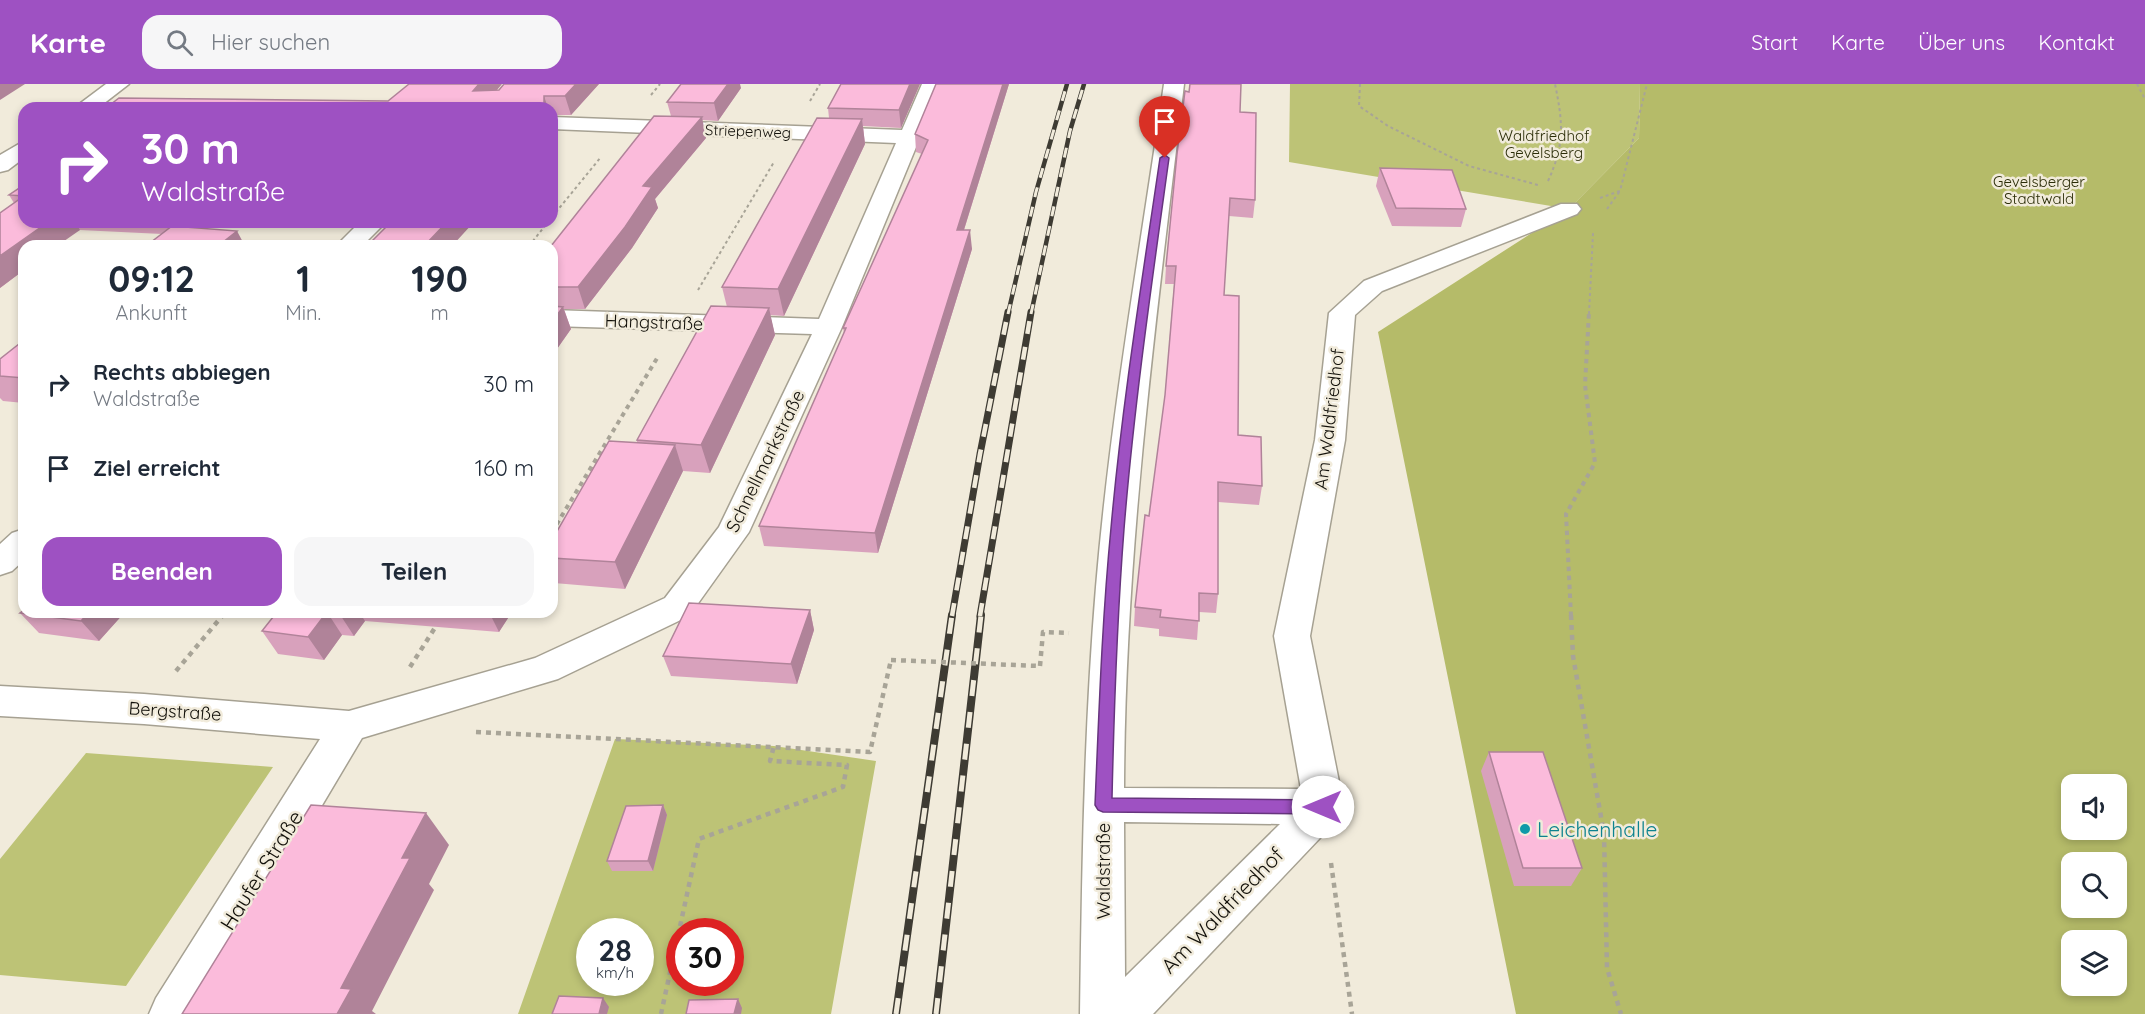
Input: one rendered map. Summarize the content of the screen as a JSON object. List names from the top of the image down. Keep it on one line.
{"streets":{"street":["Striepenweg","Hangstraße","Am Waldfriedhof","Schnellmarkstraße","Bergstraße","Haufer Straße","Waldstraße"]},"crossings":[["Striepenweg","Schnellmarkstraße"],["Hangstraße","Schnellmarkstraße"],["Schnellmarkstraße","Bergstraße"],["Schnellmarkstraße","Haufer Straße"],["Bergstraße","Haufer Straße"]],"parks":["Waldfriedhof Gevelsberg","Gevelsberger Stadtwald"],"places":["Leichenhalle"],"page":{"header":"Karte","search":"Hier suchen","nav":["Start","Karte","Über uns","Kontakt"],"turn":["30 m","Waldstraße"],"eta":["09:12","Ankunft","1","Min.","190","m"],"list":[{"name":"Rechts abbiegen","note":"Waldstraße","value":"30 m"},{"name":"Ziel erreicht","value":"160 m"}],"buttons":["Beenden","Teilen"],"speed":"28 km/h","limit":"30"}}
